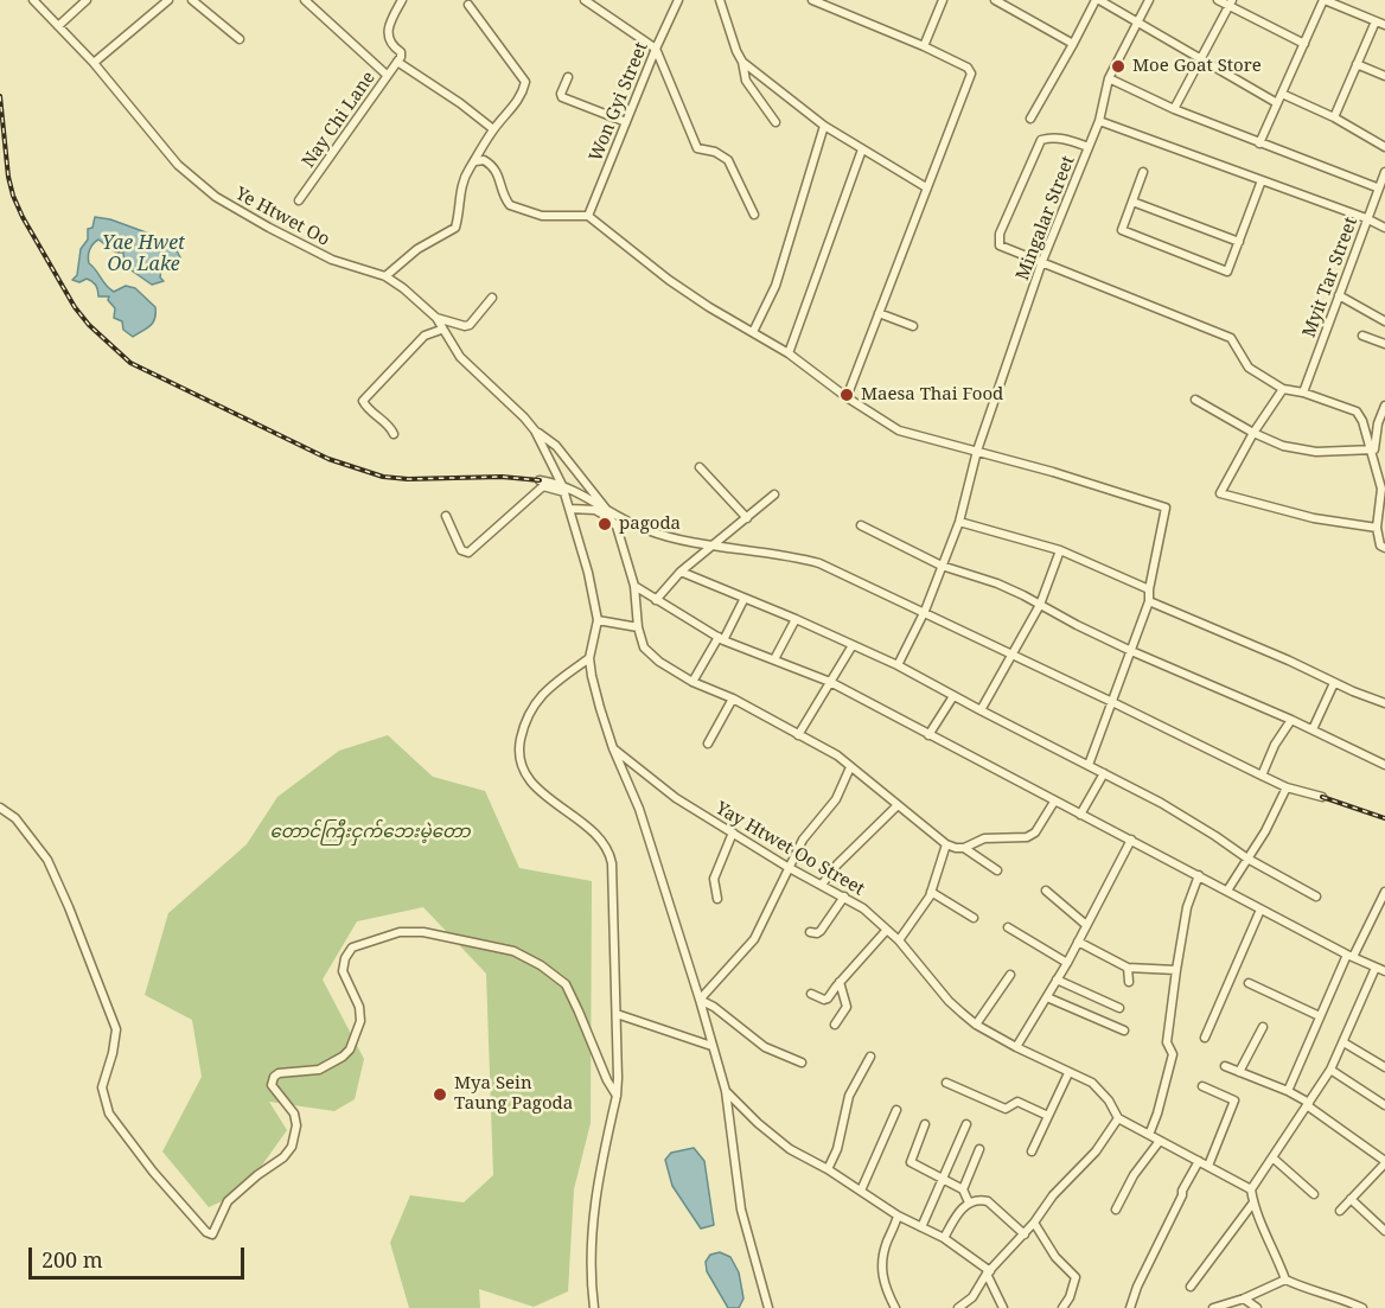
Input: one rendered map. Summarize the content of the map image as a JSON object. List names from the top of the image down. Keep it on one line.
{"streets":{"street":["Won Gyi Street","Nay Chi Lane","Ye Htwet Oo","Mingalar Street","Myit Tar Street","Yay Htwet Oo Street"]},"water":["Yae Hwet Oo Lake"],"parks":["တောင်ကြီးငှက်ဘေးမဲ့တော"],"places":["Moe Goat Store","Maesa Thai Food","pagoda","Mya Sein Taung Pagoda"],"scale_bar":"200 m"}
